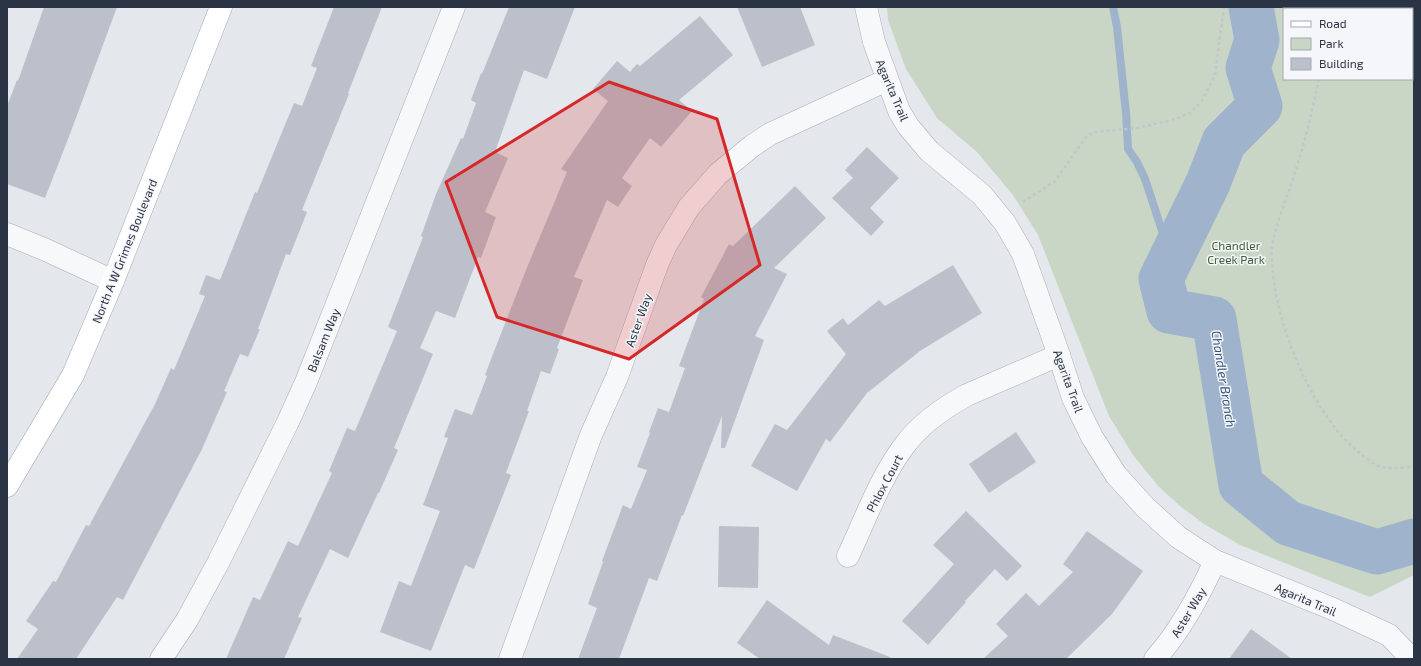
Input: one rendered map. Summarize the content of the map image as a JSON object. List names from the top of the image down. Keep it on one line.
{"streets":{"main road":["North A W Grimes Boulevard"],"street":["Agarita Trail","Aster Way","Balsam Way","Phlox Court"]},"crossings":[["Agarita Trail","Aster Way"],["Agarita Trail","Phlox Court"]],"water":["Chandler Branch"],"parks":["Chandler Creek Park"],"legend":["Road","Park","Building"]}
